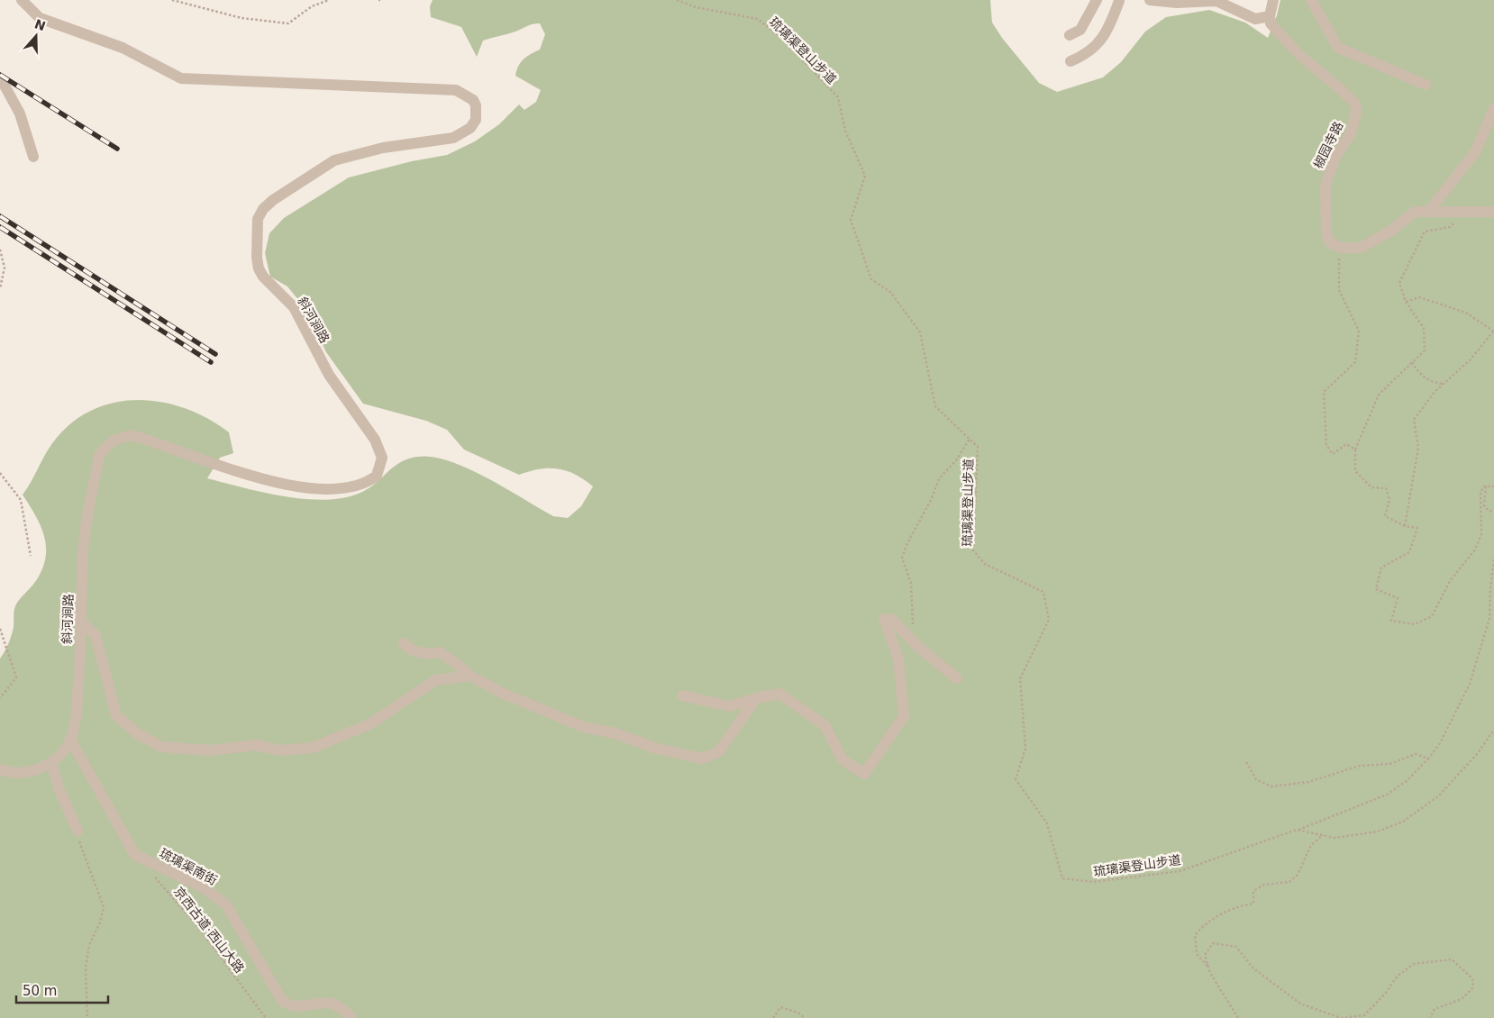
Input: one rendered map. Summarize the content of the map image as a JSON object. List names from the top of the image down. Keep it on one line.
{"streets":{"street":["椒园寺路","斜河涧路","琉璃渠南街"],"path":["琉璃渠登山步道","京西古道·西山大路"]},"crossings":[["斜河涧路","琉璃渠南街"]],"scale_bar":"50 m","north":"top"}
